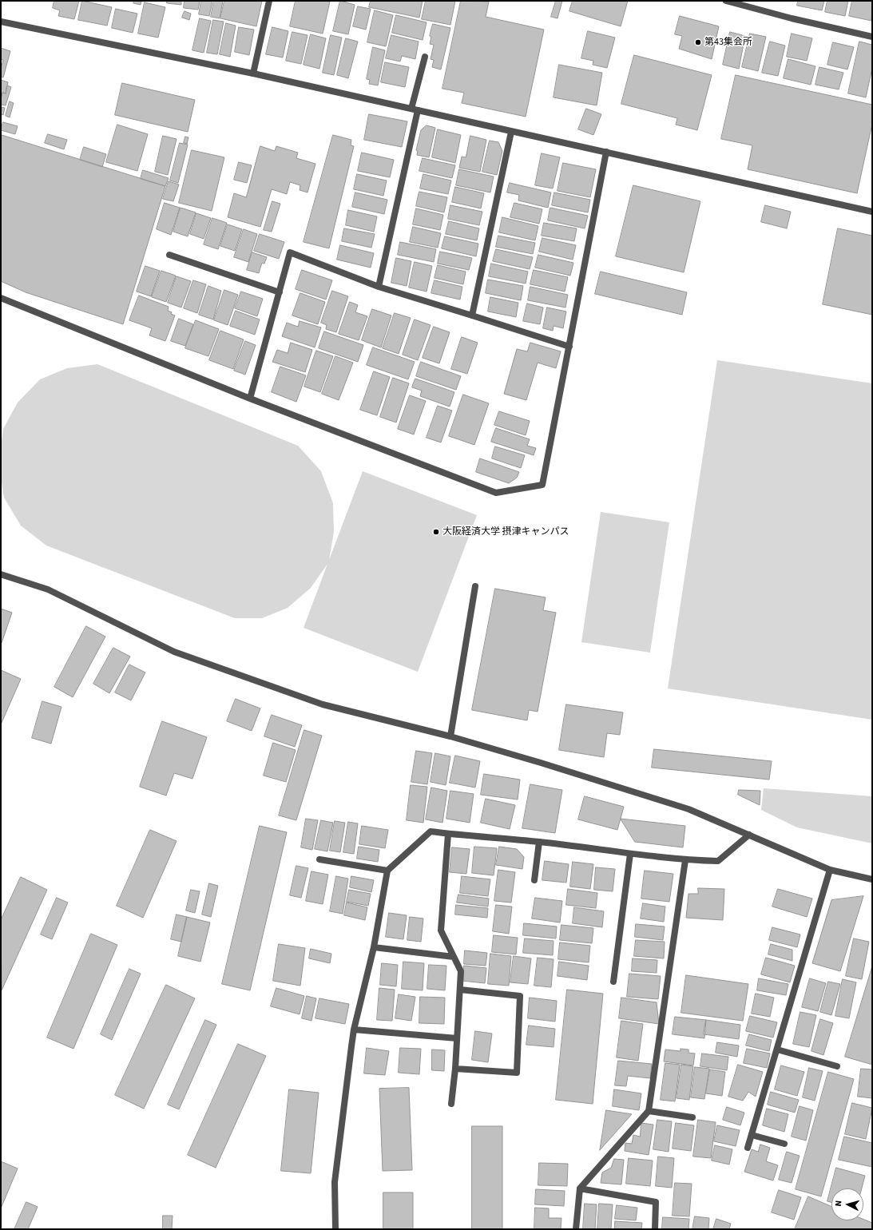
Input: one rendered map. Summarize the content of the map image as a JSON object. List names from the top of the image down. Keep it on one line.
{"places":["第43集会所","大阪経済大学 摂津キャンパス"],"north":"left"}
